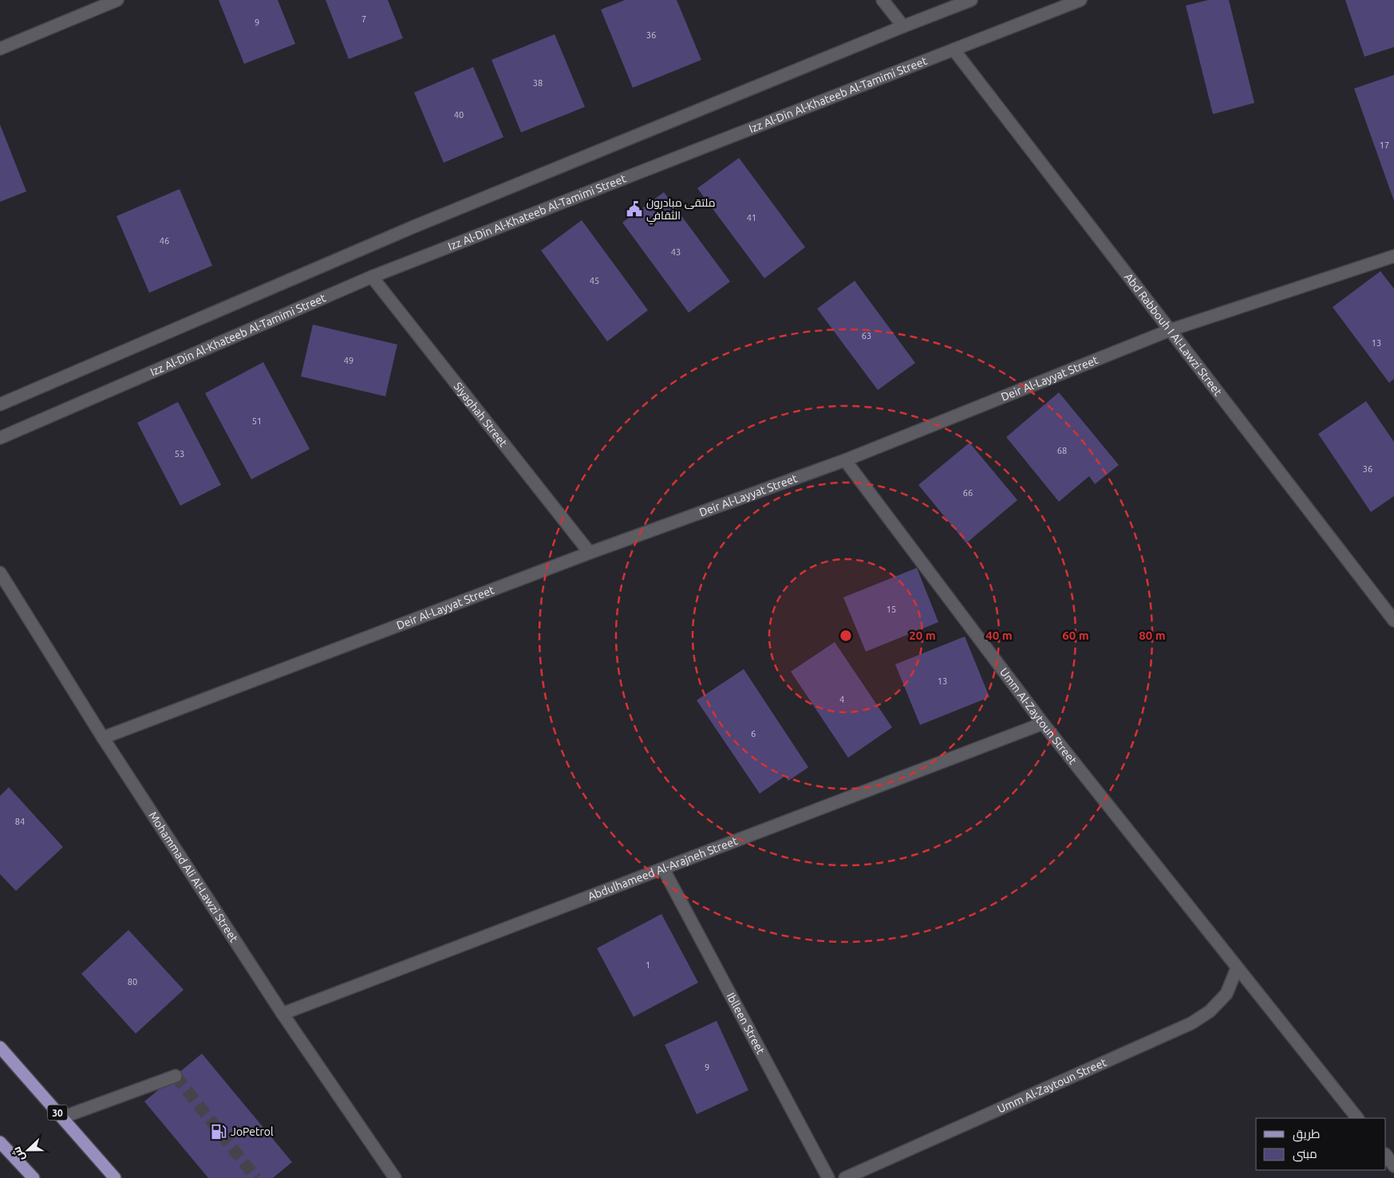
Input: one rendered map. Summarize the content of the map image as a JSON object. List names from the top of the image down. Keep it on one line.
{"streets":{"main road":["30"],"street":["Izz Al-Din Al-Khateeb Al-Tamimi Street","Abd Rabbouh I Al-Lawzi Street","Deir Al-Layyat Street","Siyaghah Street","Umm Al-Zaytoun Street","Abdulhameed Al-Arajneh Street","Mohammad Ali Al-Lawzi Street","Iblleen Street"]},"crossings":[["Izz Al-Din Al-Khateeb Al-Tamimi Street","Abd Rabbouh I Al-Lawzi Street"],["Izz Al-Din Al-Khateeb Al-Tamimi Street","Siyaghah Street"],["Abd Rabbouh I Al-Lawzi Street","Deir Al-Layyat Street"],["Deir Al-Layyat Street","Siyaghah Street"],["Deir Al-Layyat Street","Umm Al-Zaytoun Street"],["Deir Al-Layyat Street","Mohammad Ali Al-Lawzi Street"],["Umm Al-Zaytoun Street","Abdulhameed Al-Arajneh Street"],["Abdulhameed Al-Arajneh Street","Mohammad Ali Al-Lawzi Street"],["Abdulhameed Al-Arajneh Street","Iblleen Street"]],"places":{"public building":["ملتقى مبادرون الثقافي"],"fuel station":["JoPetrol"]},"house_numbers":["7","9","36","38","40","17","41","46","43","45","63","13","49","51","68","53","36","66","15","13","4","6","84","1","80","9"],"legend":["طريق","مبنى"],"north":"left","rings":["20 m","40 m","60 m","80 m"]}
